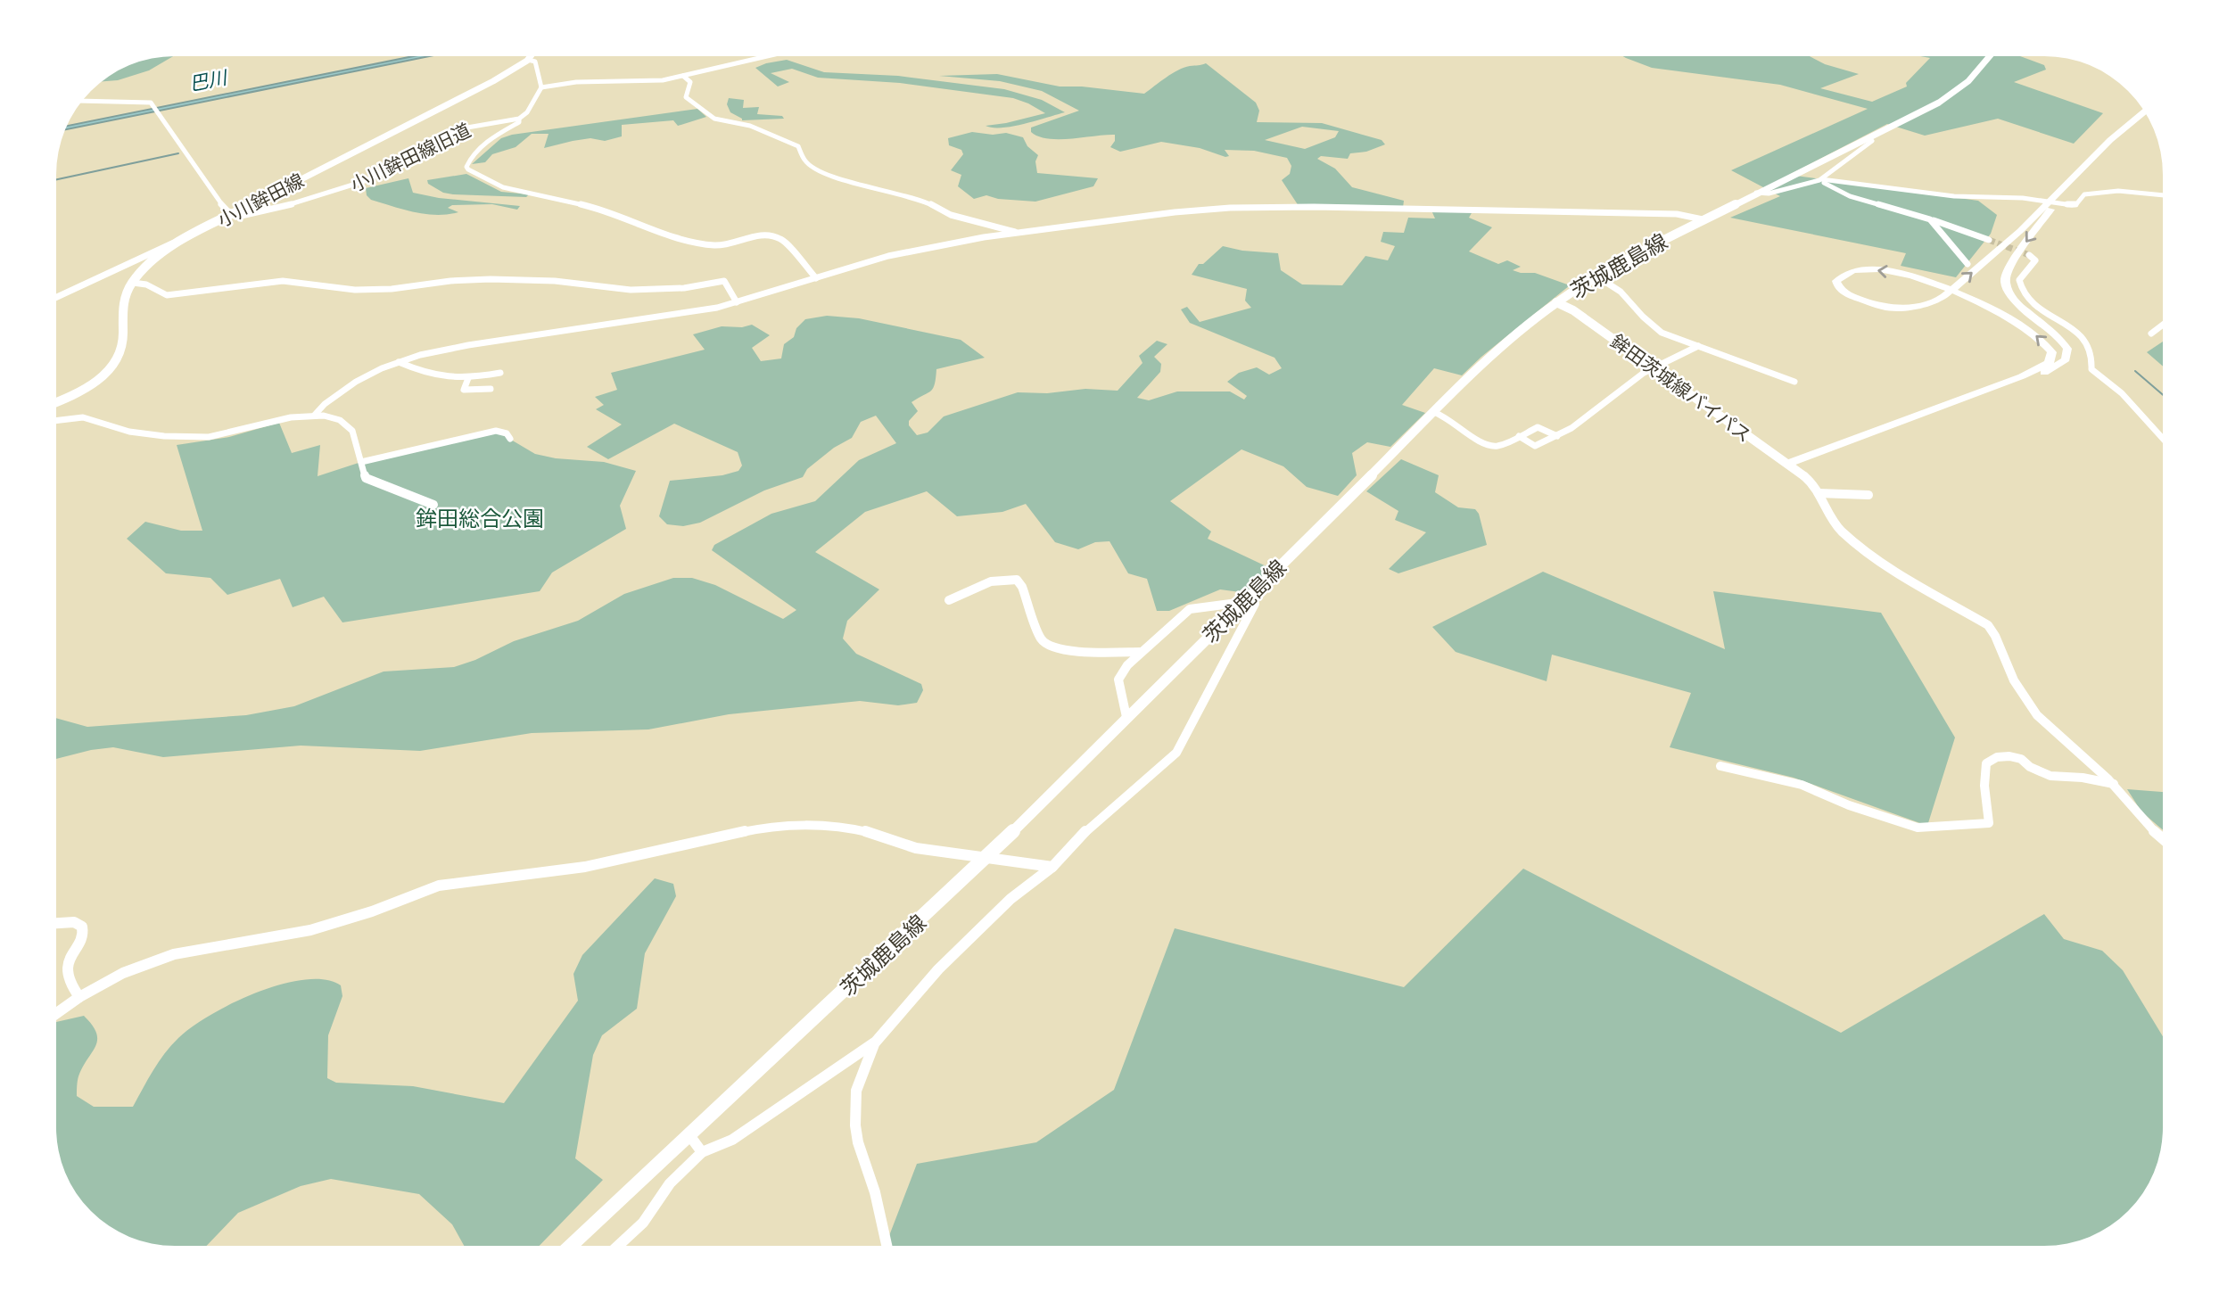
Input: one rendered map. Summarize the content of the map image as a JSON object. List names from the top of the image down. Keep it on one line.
{"streets":{"main road":["小川鉾田線","茨城鹿島線","鉾田茨城線バイパス"],"street":["小川鉾田線旧道"]},"crossings":[["小川鉾田線旧道","小川鉾田線"],["茨城鹿島線","鉾田茨城線バイパス"]],"water":["巴川"],"parks":["鉾田総合公園"]}
